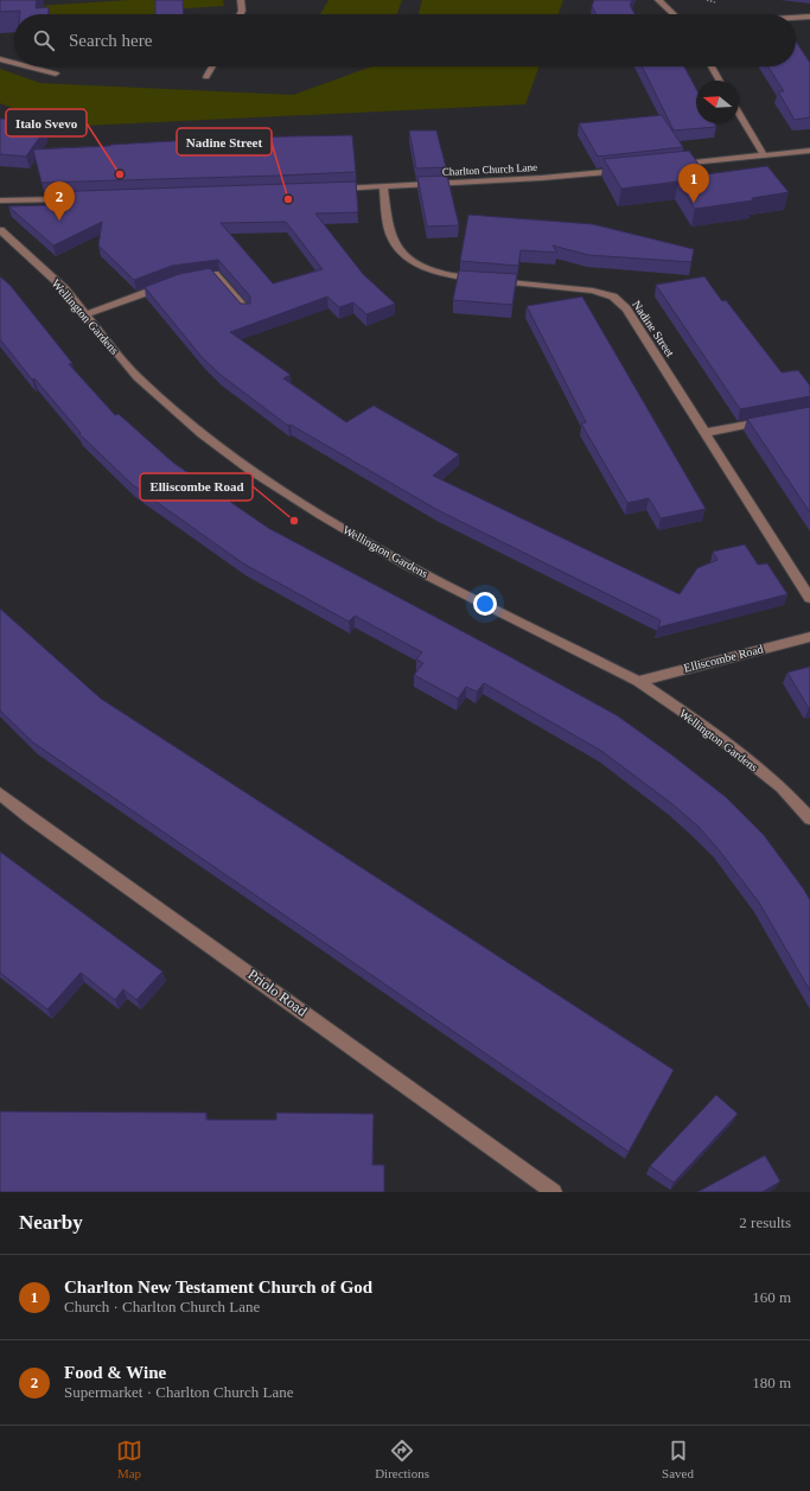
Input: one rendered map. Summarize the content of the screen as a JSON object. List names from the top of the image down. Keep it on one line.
{"streets":{"street":["Charlton Church Lane","Wellington Gardens","Nadine Street","Elliscombe Road","Priolo Road"]},"crossings":[["Charlton Church Lane","Nadine Street"],["Wellington Gardens","Elliscombe Road"]],"places":["Italo Svevo","Nadine Street","Elliscombe Road"],"north":"left","page":{"search":"Search here","pins":["1","2"],"heading":["Nearby","2 results"],"list":[{"mark":"1","name":"Charlton New Testament Church of God","note":"Church · Charlton Church Lane","value":"160 m"},{"mark":"2","name":"Food & Wine","note":"Supermarket · Charlton Church Lane","value":"180 m"}],"nav":["Map","Directions","Saved"]}}
